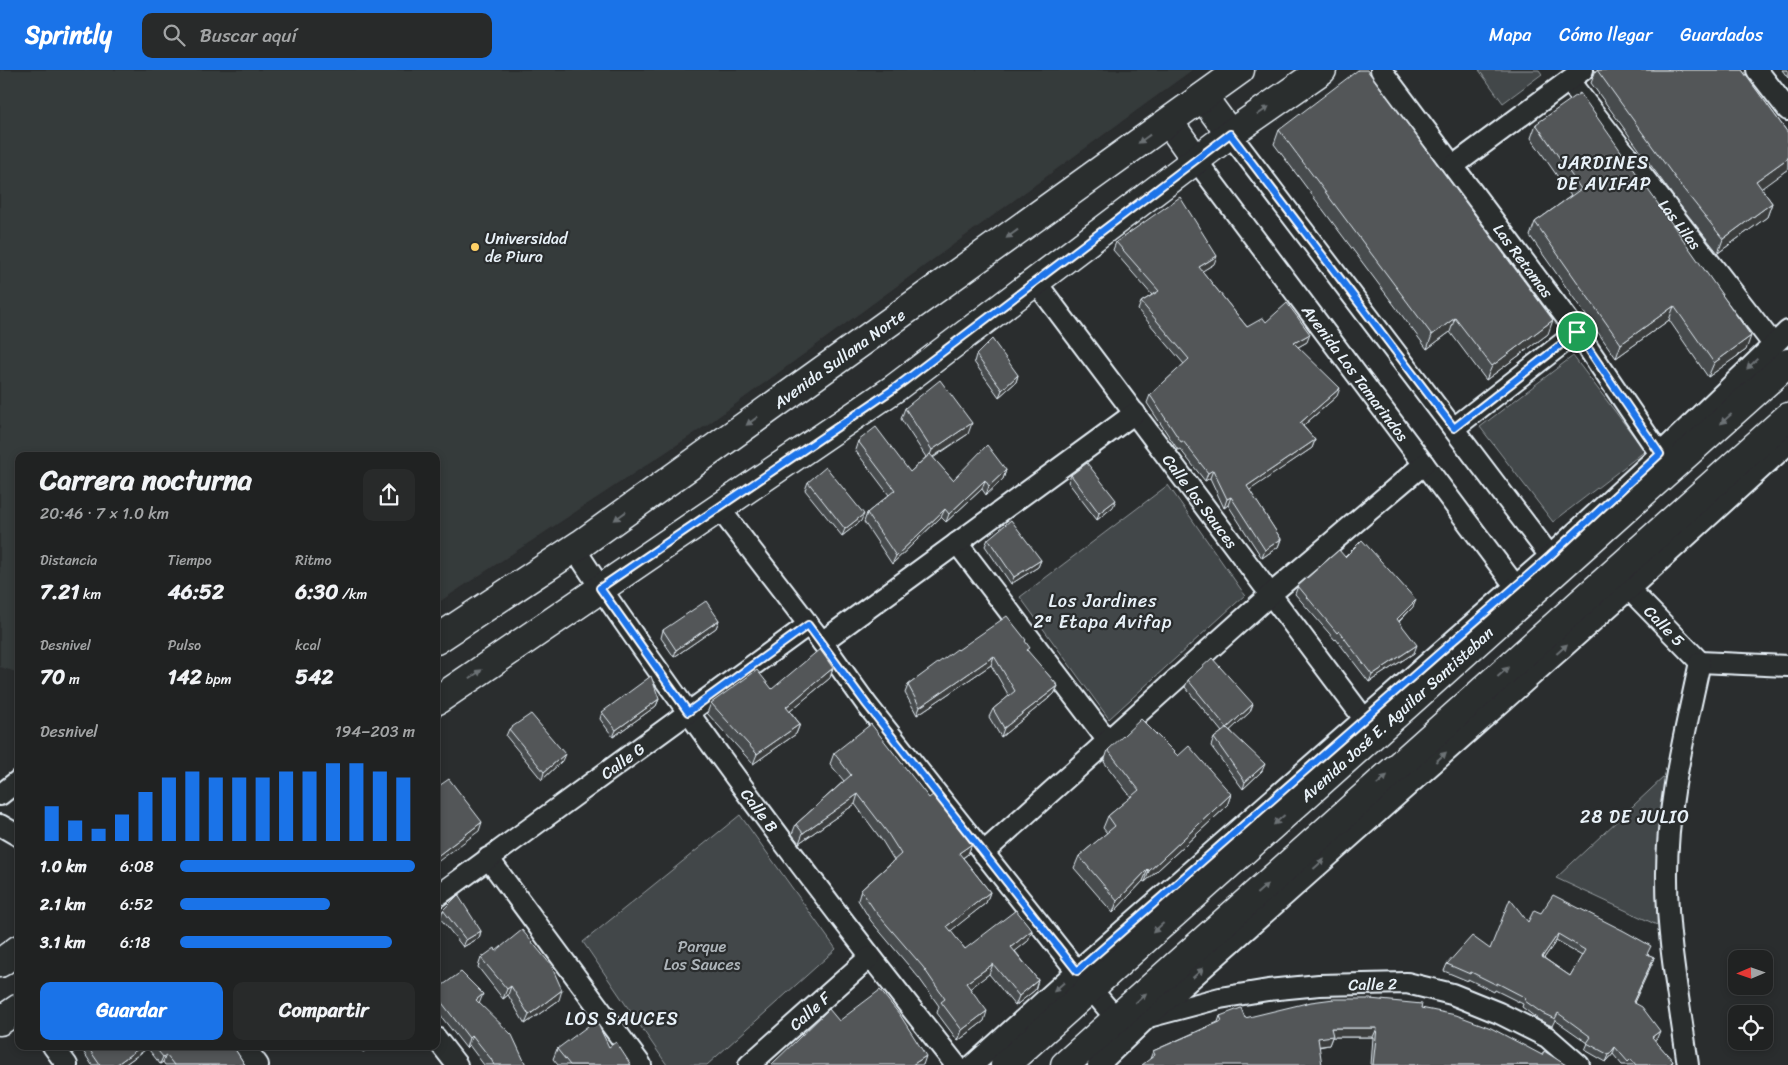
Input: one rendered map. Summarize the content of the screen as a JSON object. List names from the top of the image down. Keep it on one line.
{"streets":{"main road":["Avenida Sullana Norte","Avenida José E. Aguilar Santisteban"],"street":["Las Lilas","Las Retamas","Avenida Los Tamarindos","Calle los Sauces","Calle 5","Calle G","Calle B","Calle 2","Calle F"]},"crossings":[["Las Lilas","Avenida José E. Aguilar Santisteban"],["Las Retamas","Avenida José E. Aguilar Santisteban"],["Avenida Sullana Norte","Calle B"],["Avenida Los Tamarindos","Avenida José E. Aguilar Santisteban"],["Calle los Sauces","Avenida José E. Aguilar Santisteban"],["Calle G","Calle B"],["Calle B","Calle F"]],"districts":["JARDINES DE AVIFAP","Los Jardines 2ª Etapa Avifap","28 DE JULIO","LOS SAUCES"],"parks":["Parque Los Sauces"],"places":["Universidad de Piura"],"north":"left","page":{"header":"Sprintly","search":"Buscar aquí","nav":["Mapa","Cómo llegar","Guardados"],"heading":["Carrera nocturna","20:46 · 7 × 1.0 km"],"stats":[["Distancia","7.21 km"],["Tiempo","46:52"],["Ritmo","6:30 /km"],["Desnivel","70 m"],["Pulso","142 bpm"],["kcal","542"]],"chart":["Desnivel","194–203 m"],"list":[{"name":"1.0 km","note":"6:08"},{"name":"2.1 km","note":"6:52"},{"name":"3.1 km","note":"6:18"}],"buttons":["Guardar","Compartir"]}}
